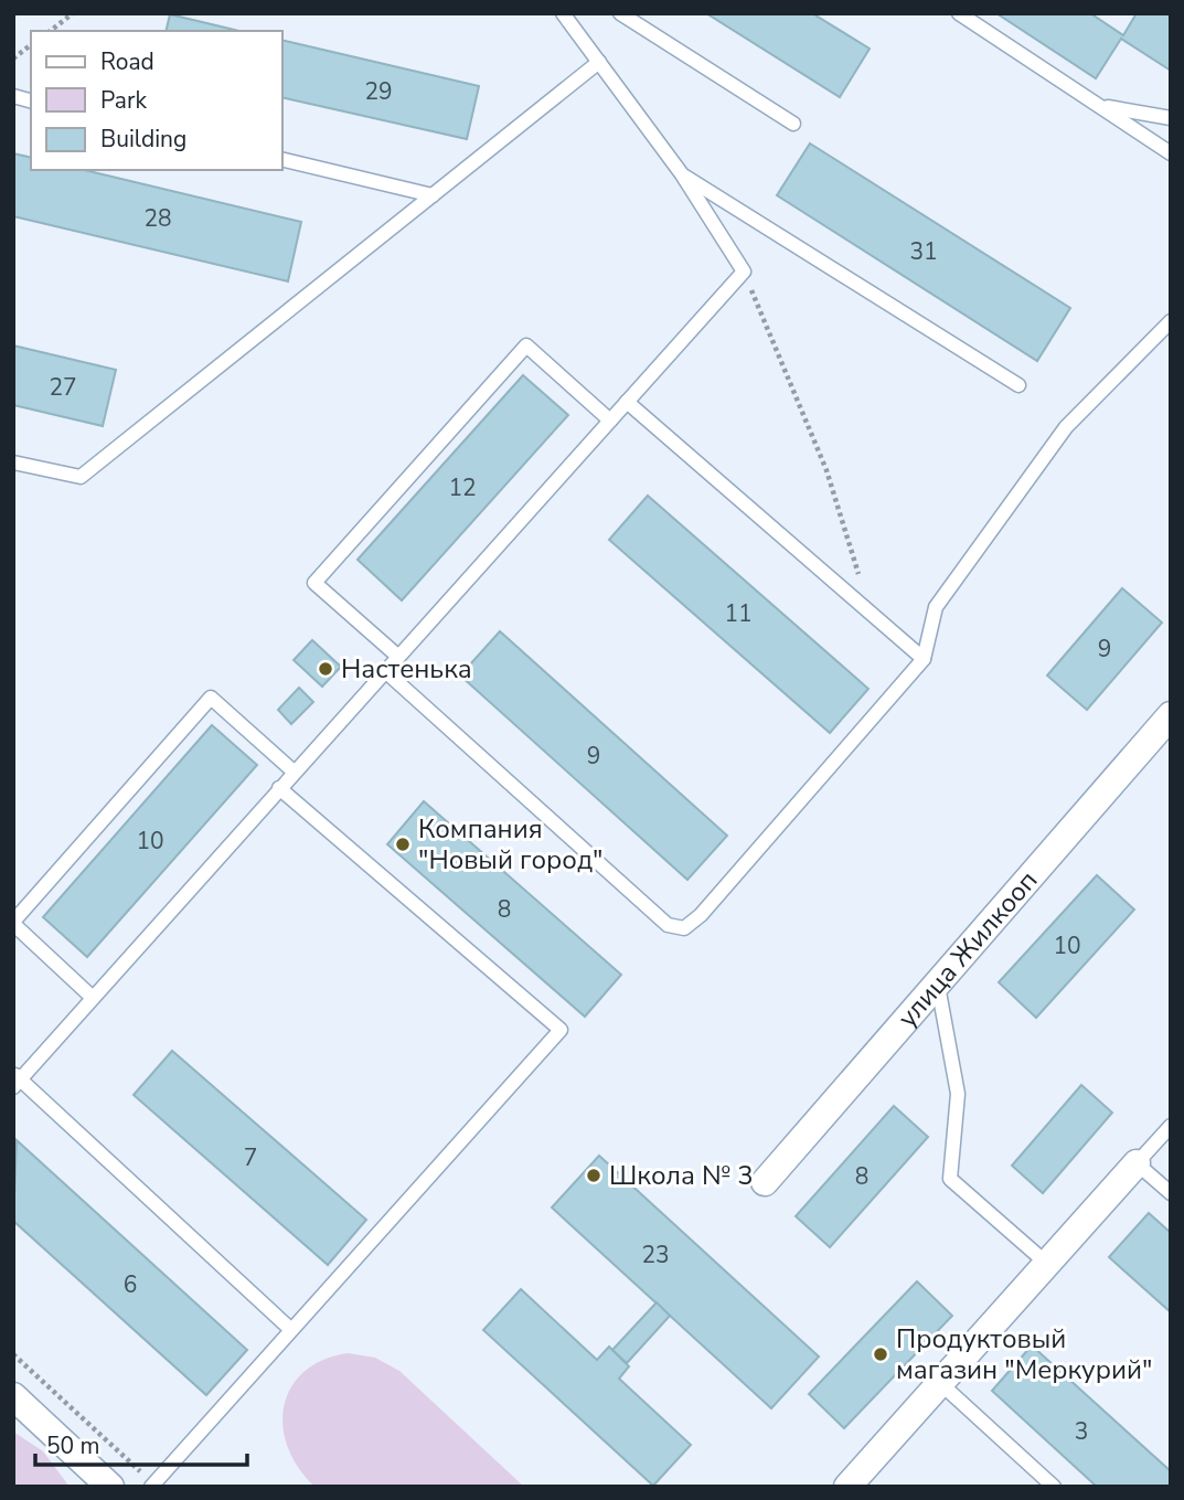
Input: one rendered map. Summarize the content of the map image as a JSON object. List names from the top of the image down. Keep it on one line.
{"streets":{"street":["улица Жилкооп"]},"places":["Настенька","Компания \"Новый город\"","Школа № 3","Продуктовый магазин \"Меркурий\""],"house_numbers":["29","28","31","27","12","11","9","9","10","8","10","7","8","23","6","3"],"legend":["Road","Park","Building"],"scale_bar":"50 m"}
